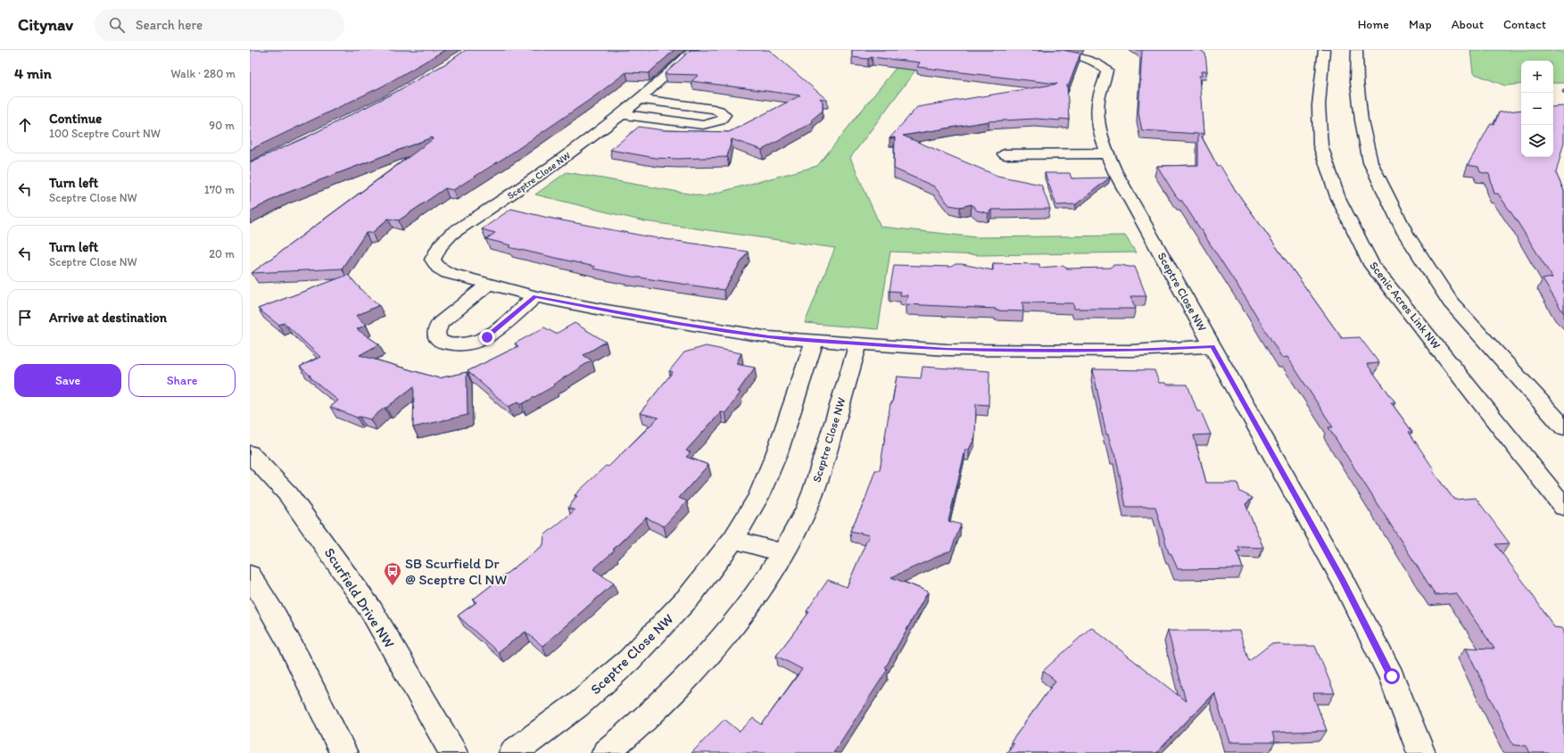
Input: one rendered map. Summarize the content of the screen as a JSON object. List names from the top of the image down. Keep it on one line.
{"streets":{"street":["Sceptre Close NW","Scenic Acres Link NW","Scurfield Drive NW"]},"places":{"bus stop":["SB Scurfield Dr @ Sceptre Cl NW"]},"page":{"header":"Citynav","search":"Search here","nav":["Home","Map","About","Contact"],"heading":["4 min","Walk · 280 m"],"map_buttons":["+","−"],"list":[["Continue","100 Sceptre Court NW","90 m"],["Turn left","Sceptre Close NW","170 m"],["Turn left","Sceptre Close NW","20 m"],"Arrive at destination"],"buttons":["Save","Share"]}}
